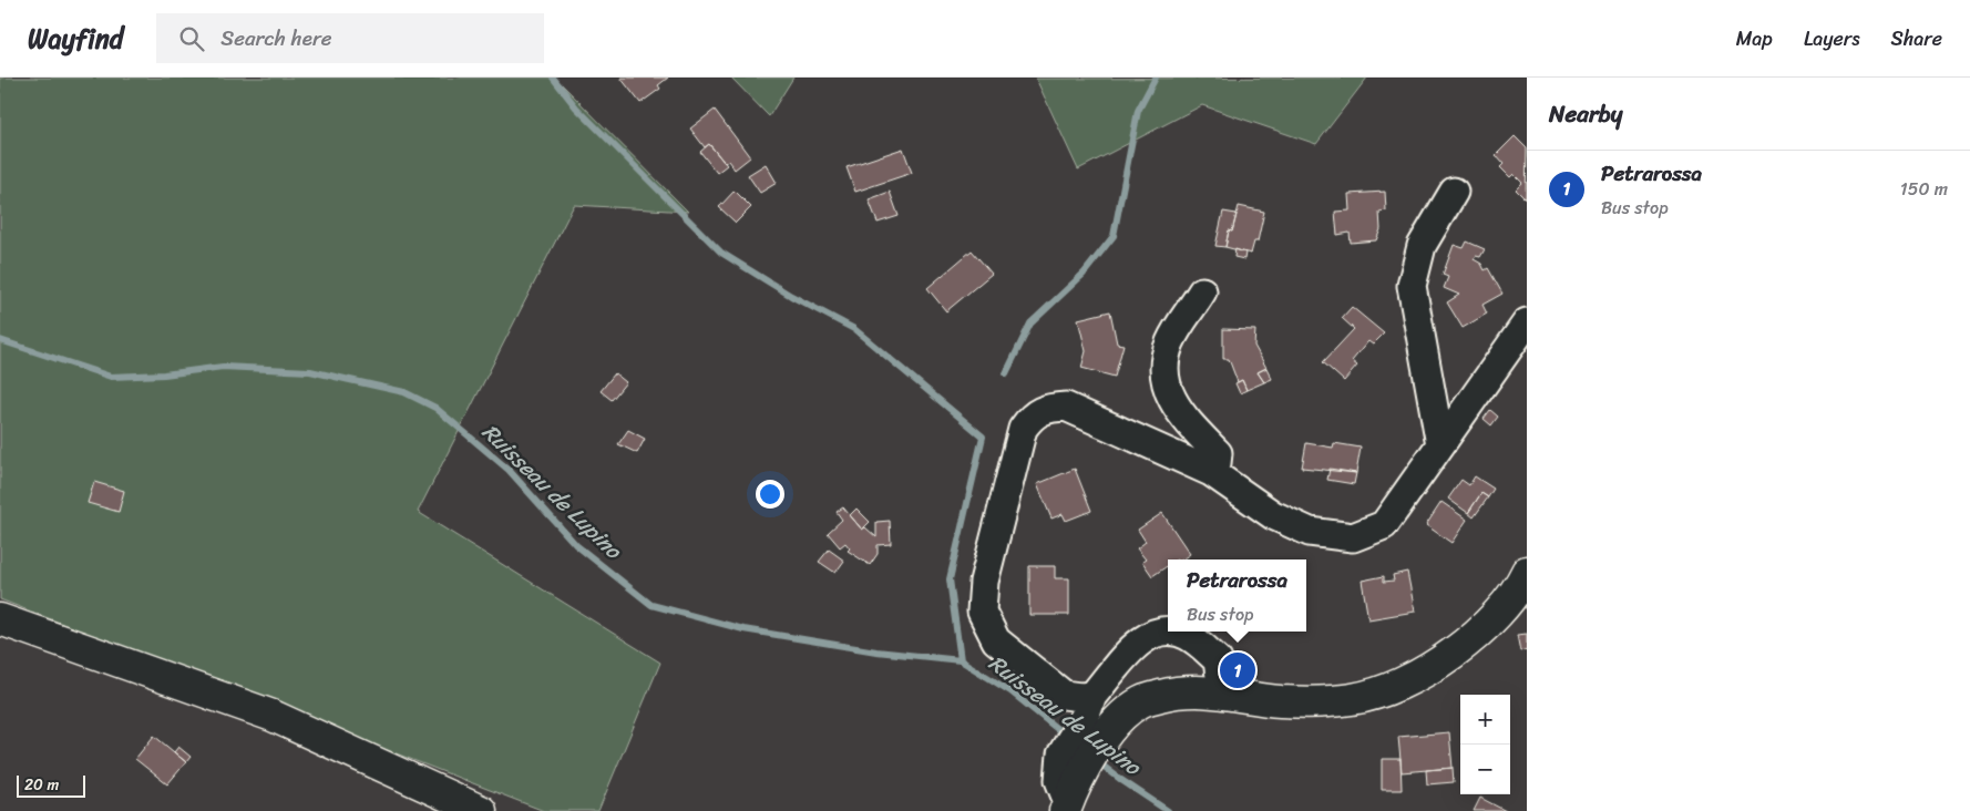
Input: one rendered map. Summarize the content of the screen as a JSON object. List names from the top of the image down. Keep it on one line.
{"water":["Ruisseau de Lupino"],"scale_bar":"20 m","page":{"header":"Wayfind","search":"Search here","nav":["Map","Layers","Share"],"heading":"Nearby","list":[{"mark":"1","name":"Petrarossa","note":"Bus stop","value":"150 m"}],"popup":["Petrarossa","Bus stop"],"pins":"1","map_buttons":["+","−"],"scale":"20 m"}}
